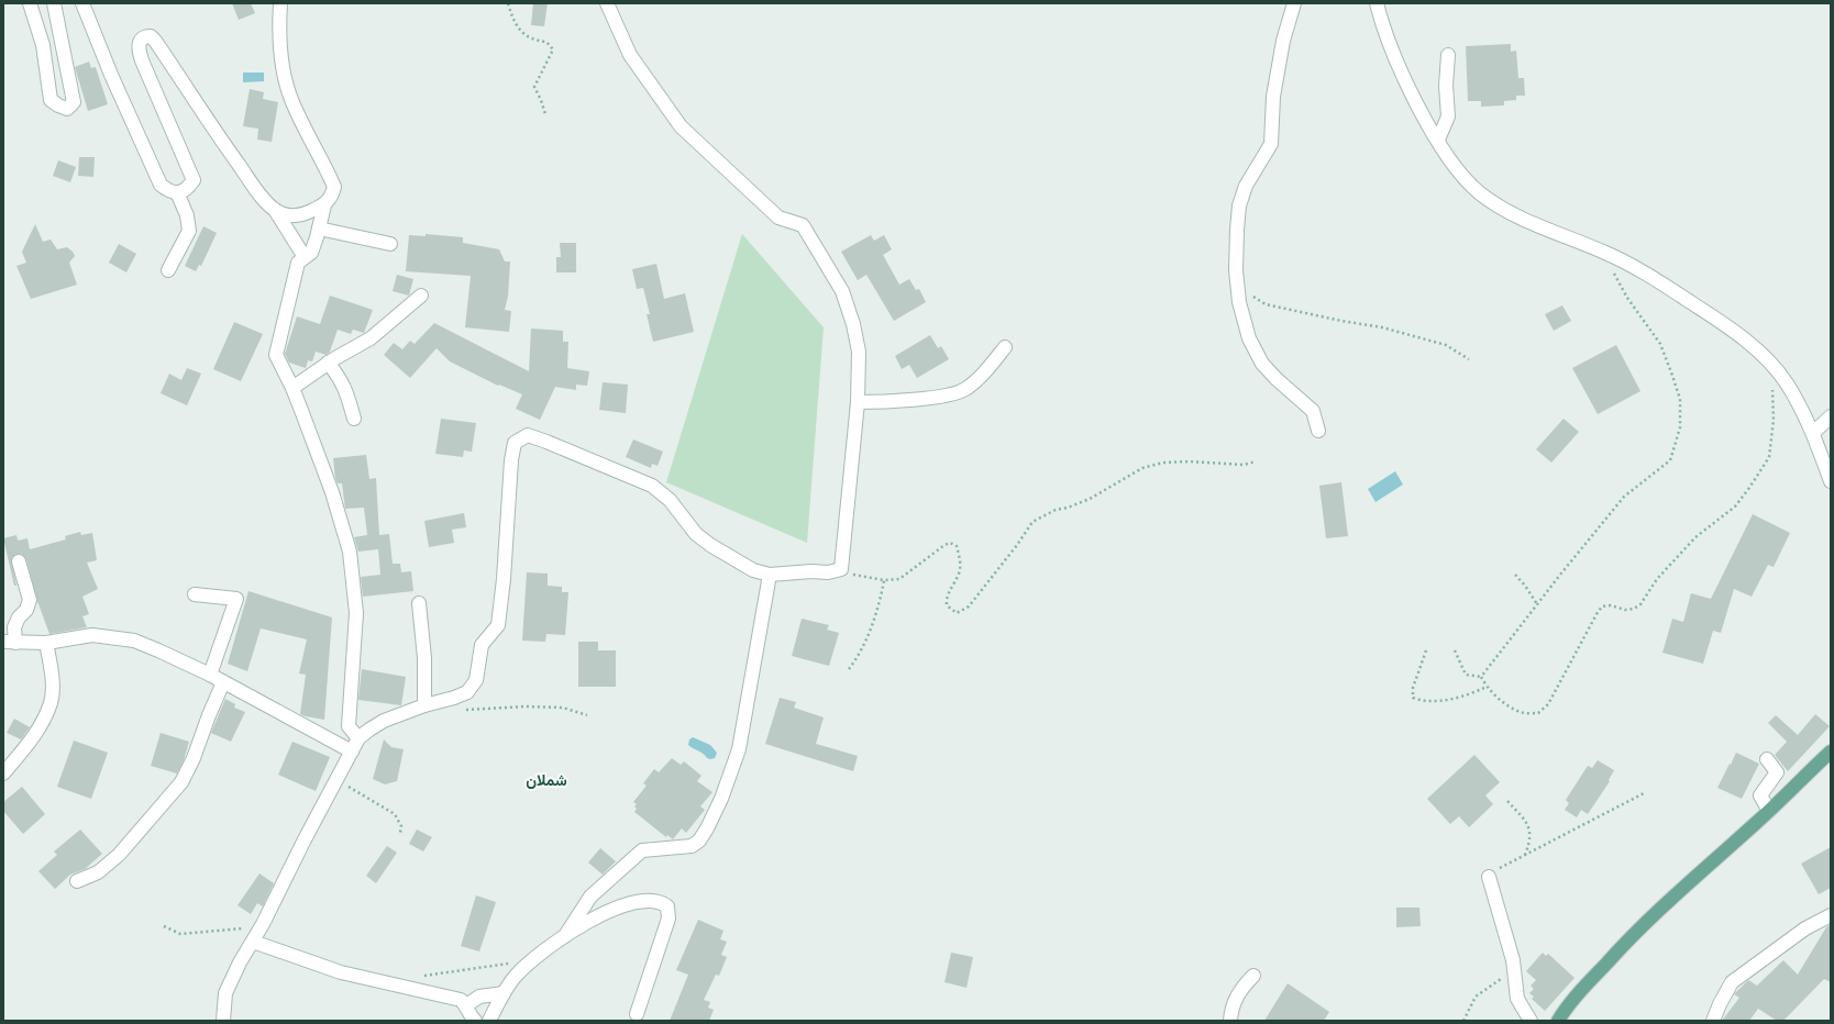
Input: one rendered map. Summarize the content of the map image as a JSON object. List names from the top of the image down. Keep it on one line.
{"districts":["شملان"]}
